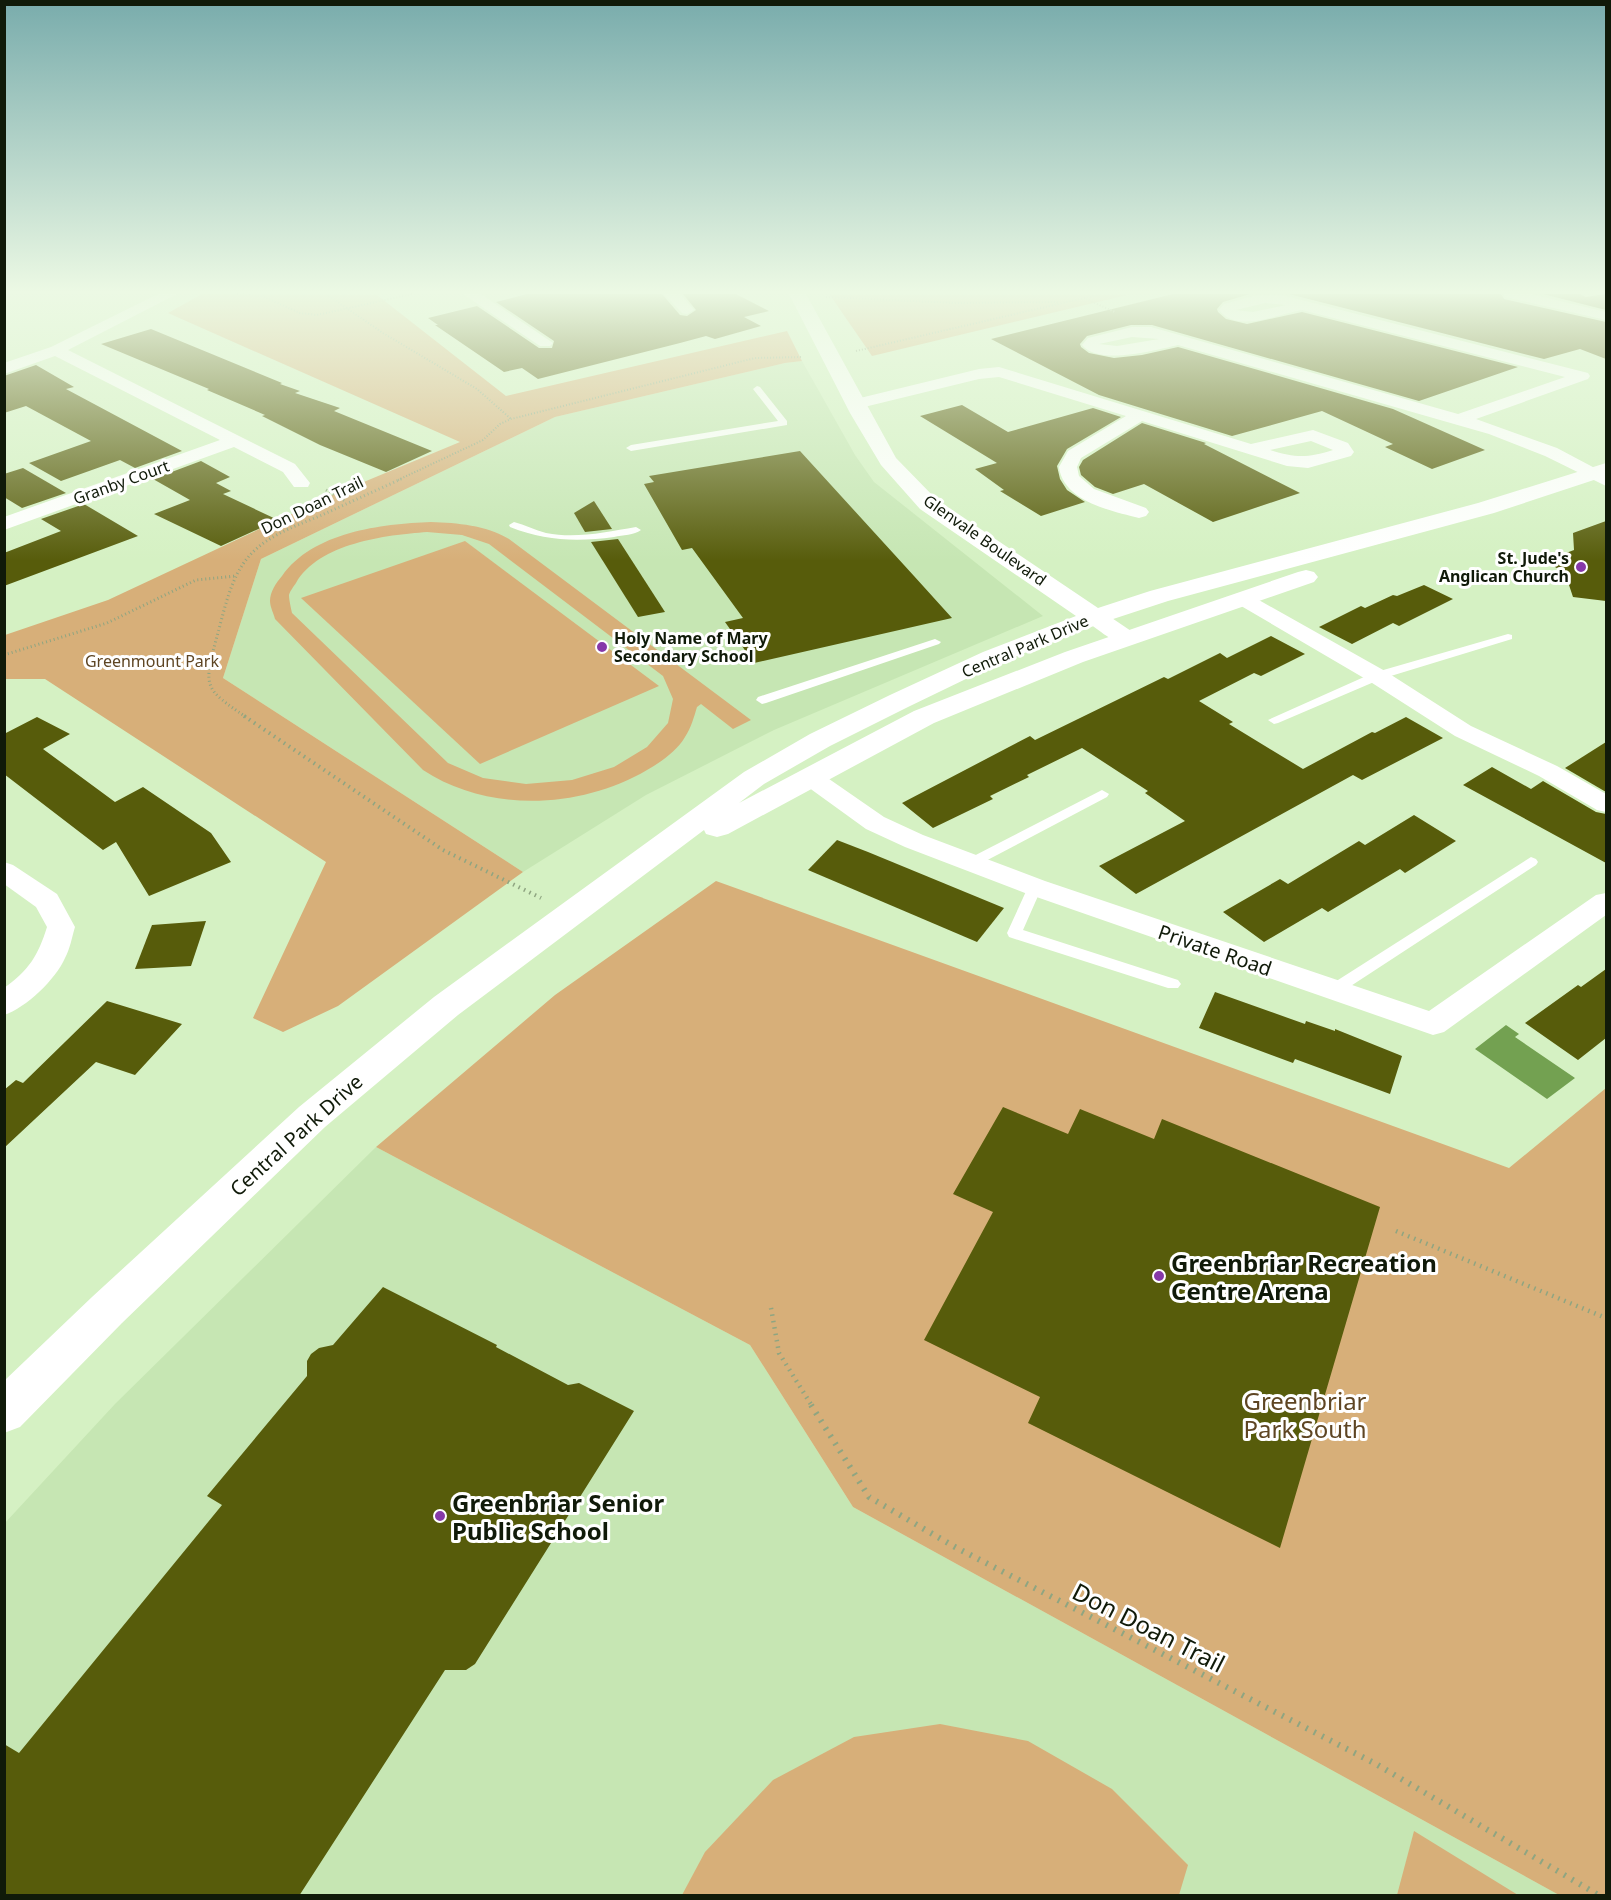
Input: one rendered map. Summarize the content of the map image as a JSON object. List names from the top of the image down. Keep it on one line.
{"streets":{"street":["Granby Court","Glenvale Boulevard","Central Park Drive","Private Road"],"path":["Don Doan Trail"]},"crossings":[["Glenvale Boulevard","Central Park Drive"],["Central Park Drive","Private Road"]],"parks":["Greenmount Park","Greenbriar Park South"],"places":["St. Jude's Anglican Church","Holy Name of Mary Secondary School","Greenbriar Recreation Centre Arena","Greenbriar Senior Public School"]}
